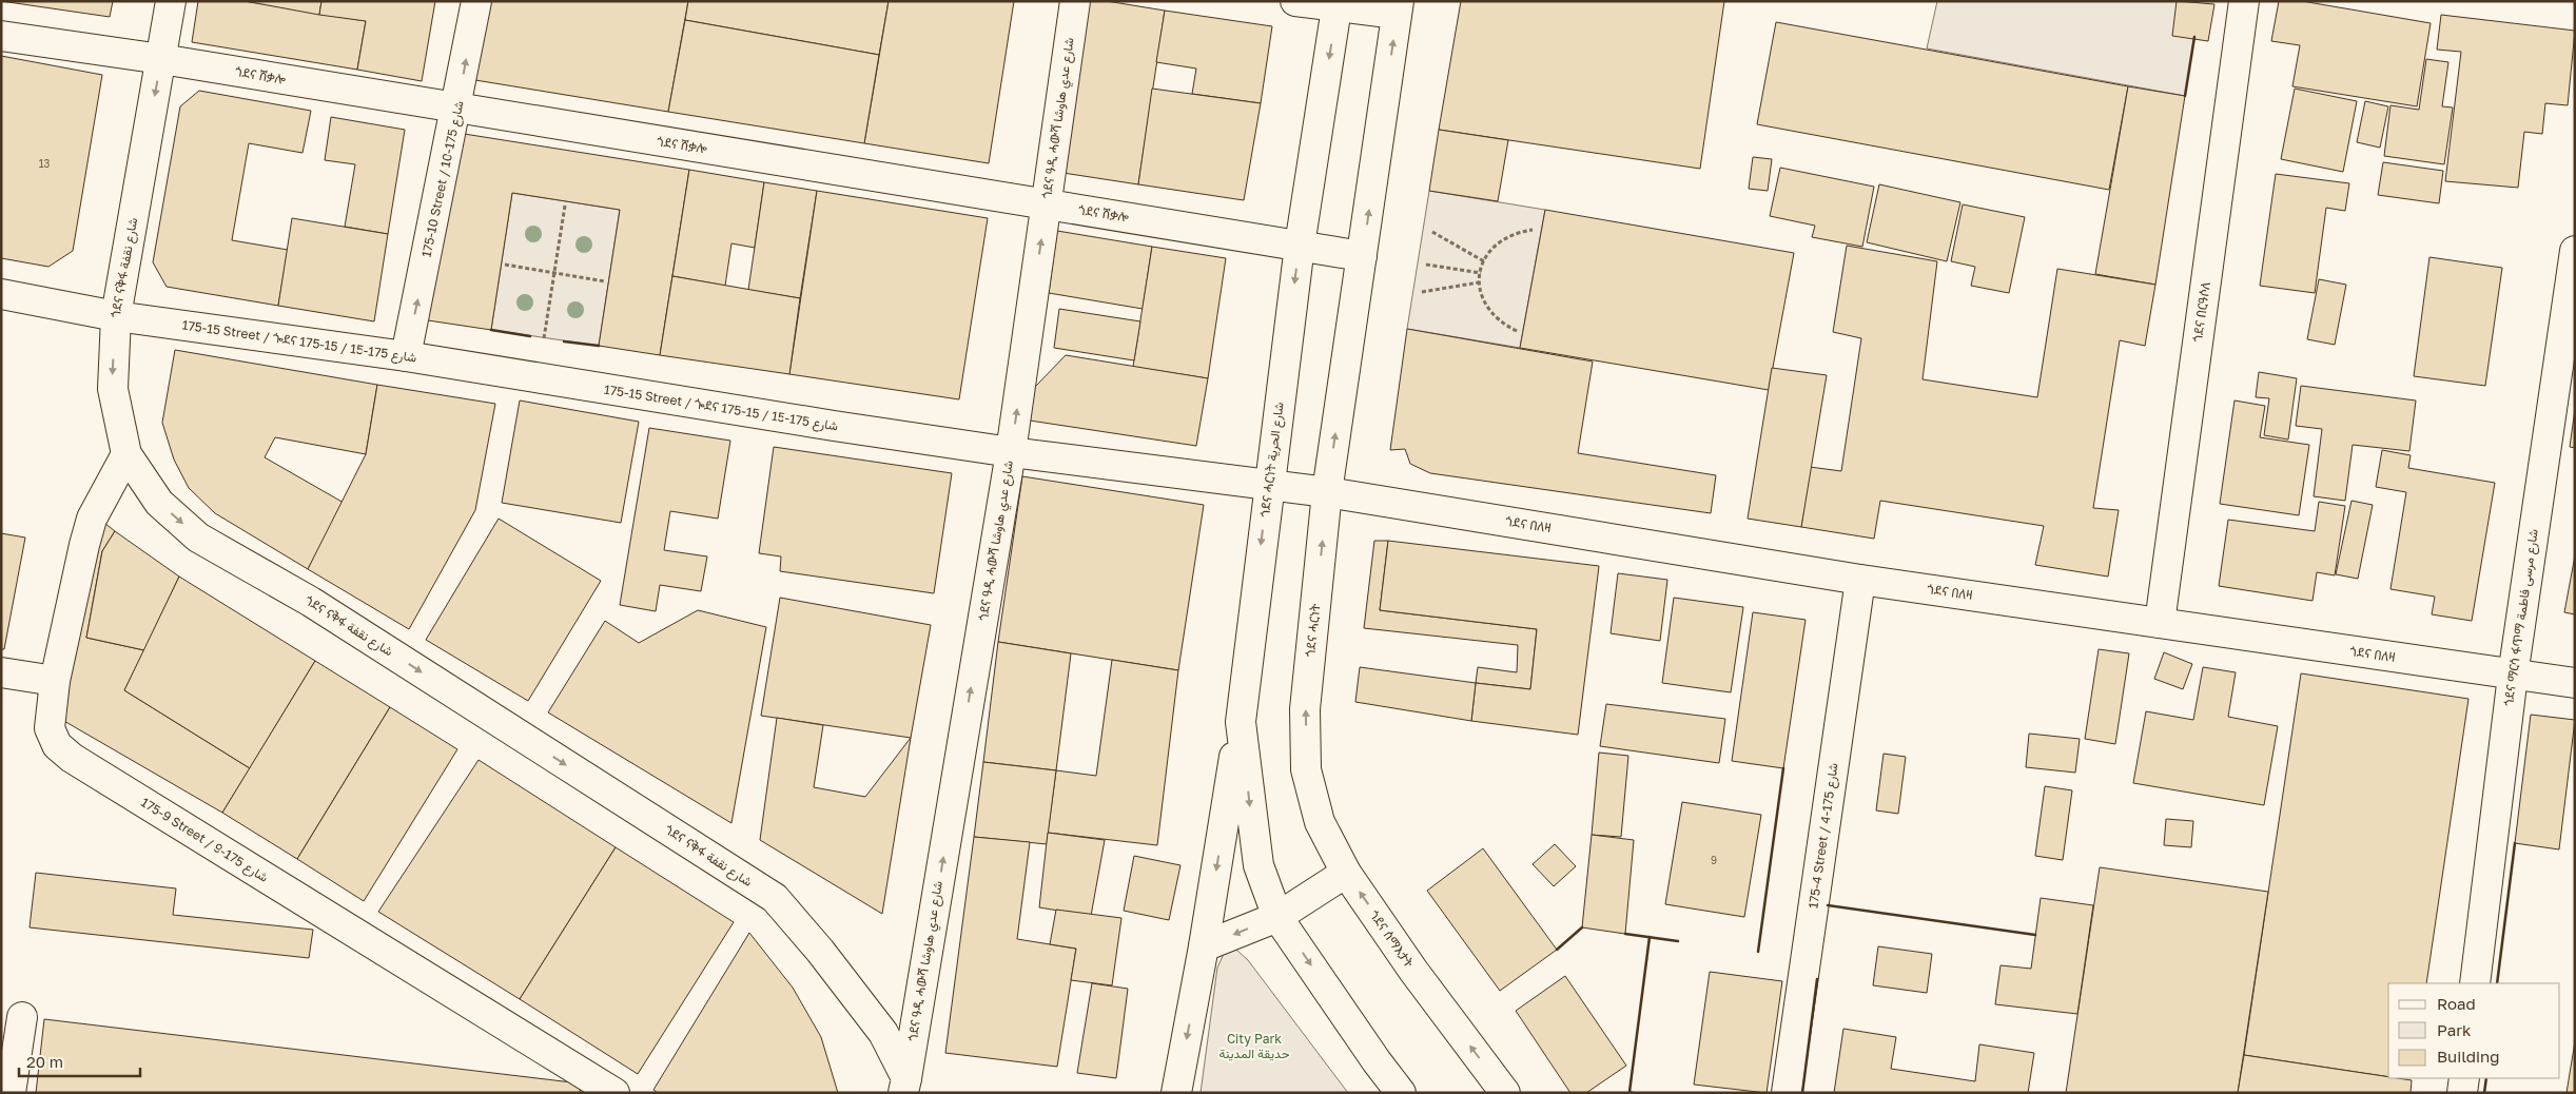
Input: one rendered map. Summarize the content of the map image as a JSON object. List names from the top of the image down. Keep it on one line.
{"streets":{"street":["ጎደና ሸቃሎ","ጎደና ዓዲ ሓውሻ شارع عدي هاوشا","175-10 Street / شارع 175-10","ጎደና ናቅፋ شارع نقفة","ጎደና በርዓሶለ","175-15 Street / ጐደና 175-15 / شارع 175-15","ጎደና ሓርነት شارع الحرية","ጎደና በለዛ","ጎደና ማርሳ ፋጥማ شارع مرسى فاطمة","ጎደና ሓርነት","175-4 Street / شارع 175-4","175-9 Street / شارع 175-9","ጎደና ሰማእታት"]},"crossings":[["ጎደና ሸቃሎ","ጎደና ዓዲ ሓውሻ شارع عدي هاوشا"],["ጎደና ሸቃሎ","175-10 Street / شارع 175-10"],["ጎደና ሸቃሎ","ጎደና ናቅፋ شارع نقفة"],["ጎደና ሸቃሎ","ጎደና ሓርነት شارع الحرية"],["ጎደና ዓዲ ሓውሻ شارع عدي هاوشا","ጎደና ናቅፋ شارع نقفة"],["ጎደና ዓዲ ሓውሻ شارع عدي هاوشا","175-15 Street / ጐደና 175-15 / شارع 175-15"],["175-10 Street / شارع 175-10","175-15 Street / ጐደና 175-15 / شارع 175-15"],["ጎደና ናቅፋ شارع نقفة","175-15 Street / ጐደና 175-15 / شارع 175-15"],["ጎደና ናቅፋ شارع نقفة","175-9 Street / شارع 175-9"],["ጎደና በርዓሶለ","ጎደና በለዛ"],["175-15 Street / ጐደና 175-15 / شارع 175-15","ጎደና ሓርነት شارع الحرية"],["175-15 Street / ጐደና 175-15 / شارع 175-15","ጎደና በለዛ"],["175-15 Street / ጐደና 175-15 / شارع 175-15","ጎደና ሓርነት"],["ጎደና በለዛ","ጎደና ማርሳ ፋጥማ شارع مرسى فاطمة"],["ጎደና በለዛ","ጎደና ሓርነት"],["ጎደና በለዛ","175-4 Street / شارع 175-4"],["ጎደና ሓርነት","ጎደና ሰማእታት"]],"one_way":["ጎደና ዓዲ ሓውሻ شارع عدي هاوشا","175-10 Street / شارع 175-10","ጎደና ናቅፋ شارع نقفة","ጎደና ሓርነት"],"parks":["City Park حديقة المدينة"],"house_numbers":["13","9"],"legend":["Road","Park","Building"],"scale_bar":"20 m"}
